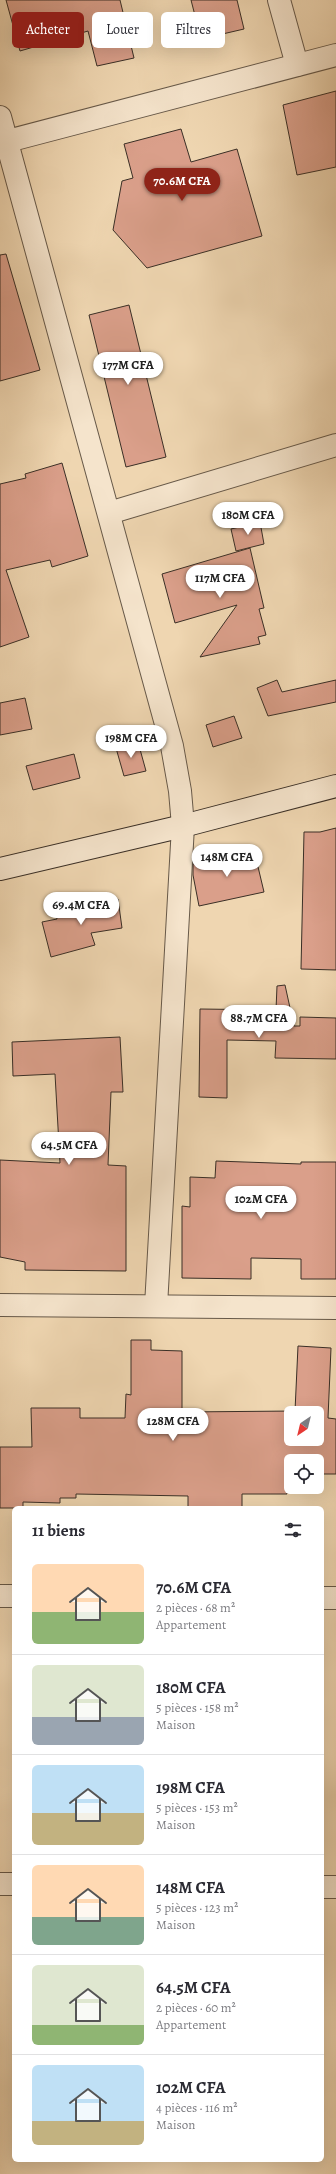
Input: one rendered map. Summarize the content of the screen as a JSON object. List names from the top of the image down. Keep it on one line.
{"north":"bottom left","page":{"chip":["Acheter","Louer","Filtres"],"price":["70.6M CFA","177M CFA","180M CFA","117M CFA","198M CFA","148M CFA","69.4M CFA","88.7M CFA","64.5M CFA","102M CFA","128M CFA"],"heading":"11 biens","list":[{"name":"70.6M CFA","note":"2 pièces · 68 m² · Appartement"},{"name":"180M CFA","note":"5 pièces · 158 m² · Maison"},{"name":"198M CFA","note":"5 pièces · 153 m² · Maison"},{"name":"148M CFA","note":"5 pièces · 123 m² · Maison"},{"name":"64.5M CFA","note":"2 pièces · 60 m² · Appartement"},{"name":"102M CFA","note":"4 pièces · 116 m² · Maison"}]}}
